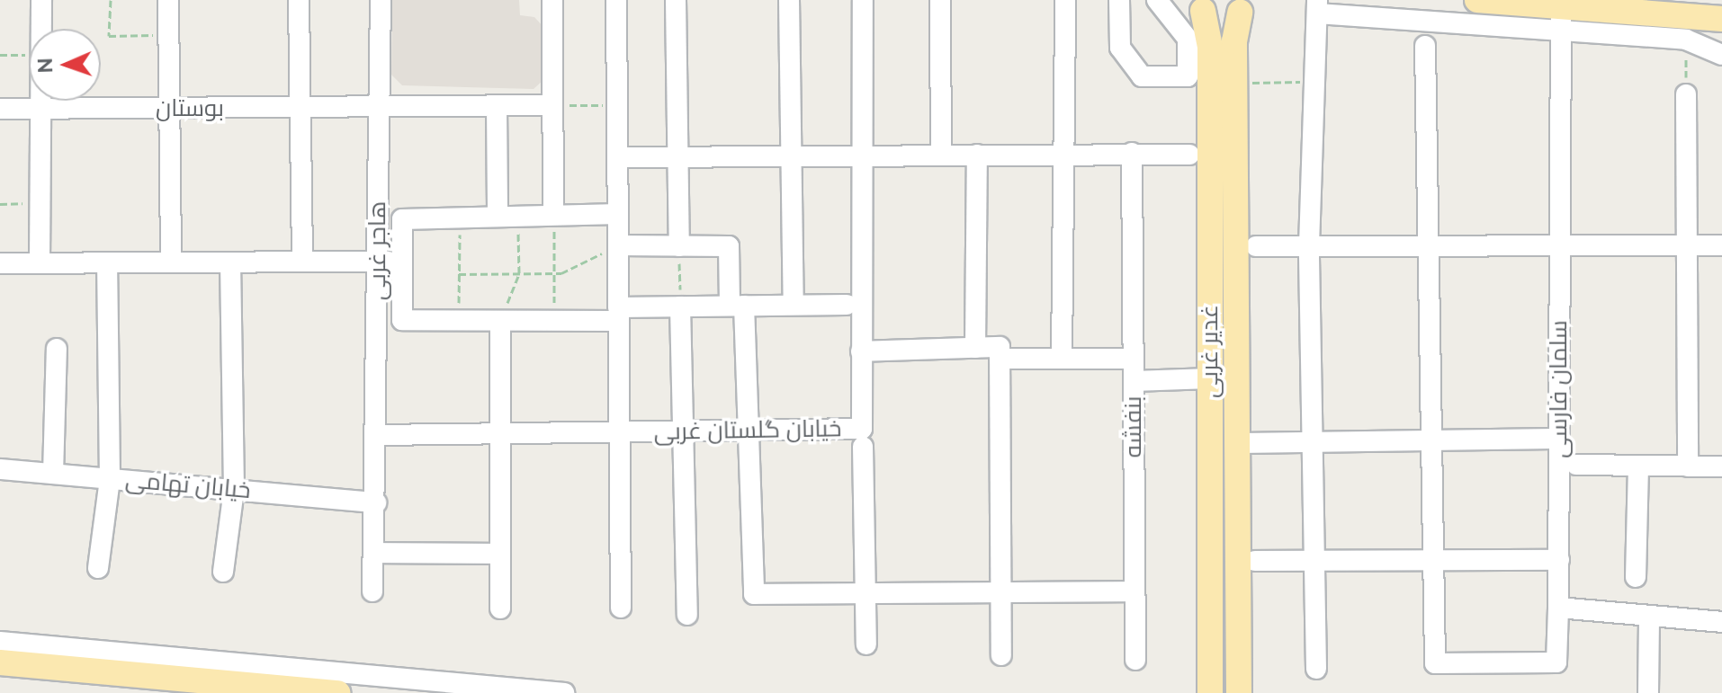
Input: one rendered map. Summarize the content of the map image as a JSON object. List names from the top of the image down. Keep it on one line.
{"streets":{"main road":["غدیر غربی"],"street":["بوستان","هاجر غربی","سلمان فارسی","بنفشه","خیابان گلستان غربی","خیابان تهامی"]},"crossings":[["بوستان","هاجر غربی"],["هاجر غربی","خیابان گلستان غربی"],["هاجر غربی","خیابان تهامی"]],"north":"left"}
